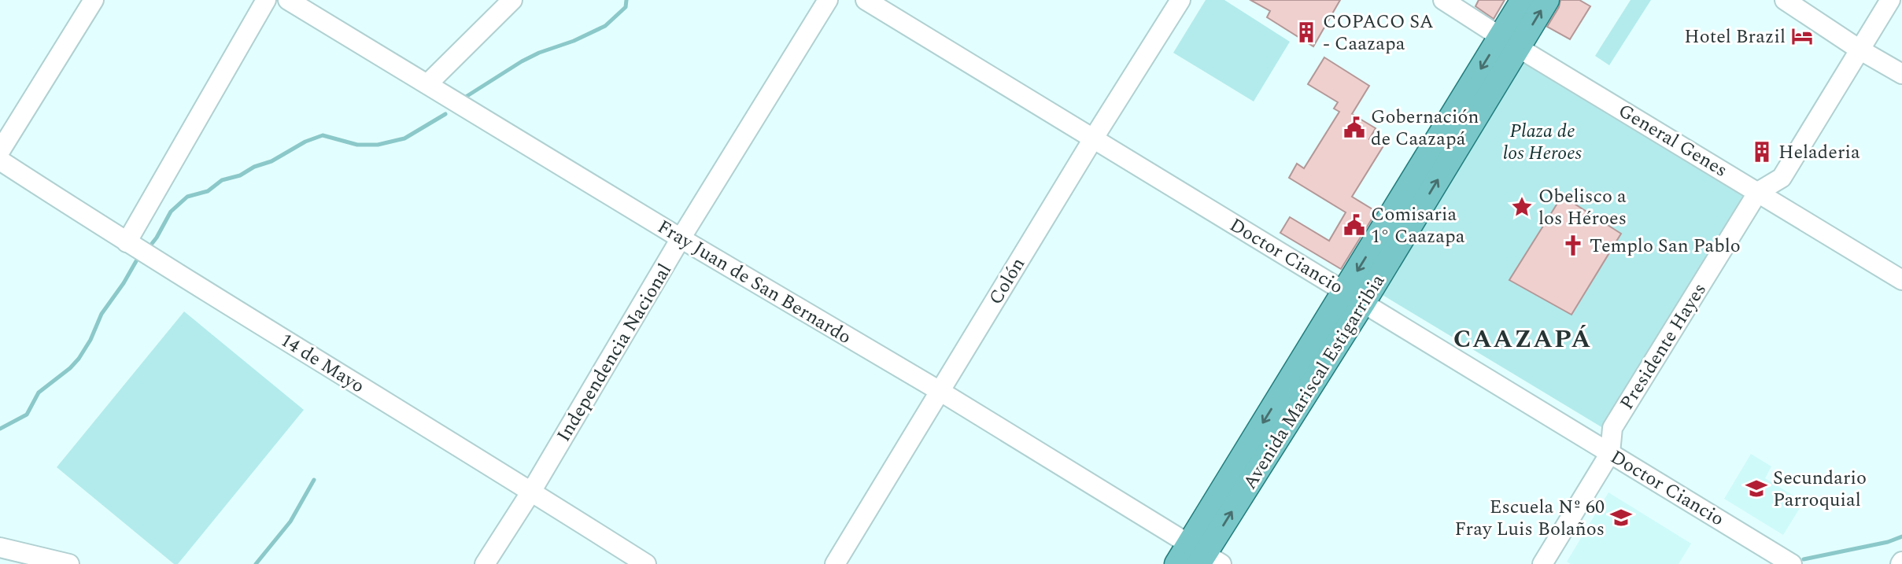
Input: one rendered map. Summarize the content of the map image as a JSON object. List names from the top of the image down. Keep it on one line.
{"streets":{"main road":["Avenida Mariscal Estigarribia"],"street":["General Genes","Doctor Ciancio","Colón","Fray Juan de San Bernardo","Presidente Hayes","Independencia Nacional","14 de Mayo"]},"crossings":[["General Genes","Presidente Hayes"],["General Genes","Avenida Mariscal Estigarribia"],["Doctor Ciancio","Colón"],["Doctor Ciancio","Presidente Hayes"],["Doctor Ciancio","Avenida Mariscal Estigarribia"],["Colón","Fray Juan de San Bernardo"],["Fray Juan de San Bernardo","Independencia Nacional"],["Fray Juan de San Bernardo","Avenida Mariscal Estigarribia"],["Independencia Nacional","14 de Mayo"]],"districts":["CAAZAPÁ"],"parks":["Plaza de los Heroes"],"places":{"building":["COPACO SA - Caazapa","Heladeria"],"hotel":["Hotel Brazil"],"public building":["Gobernación de Caazapá","Comisaria 1° Caazapa"],"place":["Obelisco a los Héroes"],"church":["Templo San Pablo"],"school or university":["Secundario Parroquial","Escuela Nº 60 Fray Luis Bolaños"]}}
